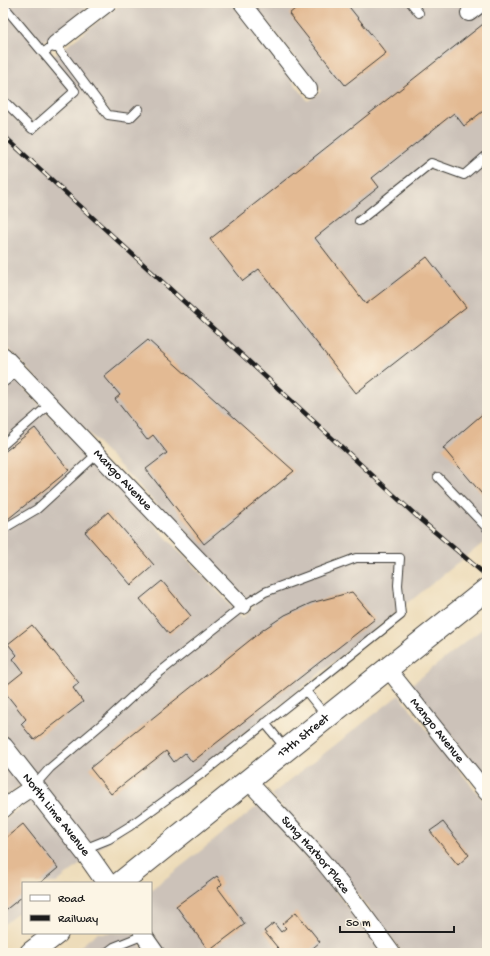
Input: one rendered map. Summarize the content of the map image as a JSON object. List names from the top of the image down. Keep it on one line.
{"streets":{"main road":["17th Street"],"street":["Mango Avenue","North Lime Avenue","Sung Harbor Place"]},"crossings":[["Mango Avenue","17th Street"],["17th Street","Sung Harbor Place"]],"legend":["Road","Railway"],"scale_bar":"50 m"}
